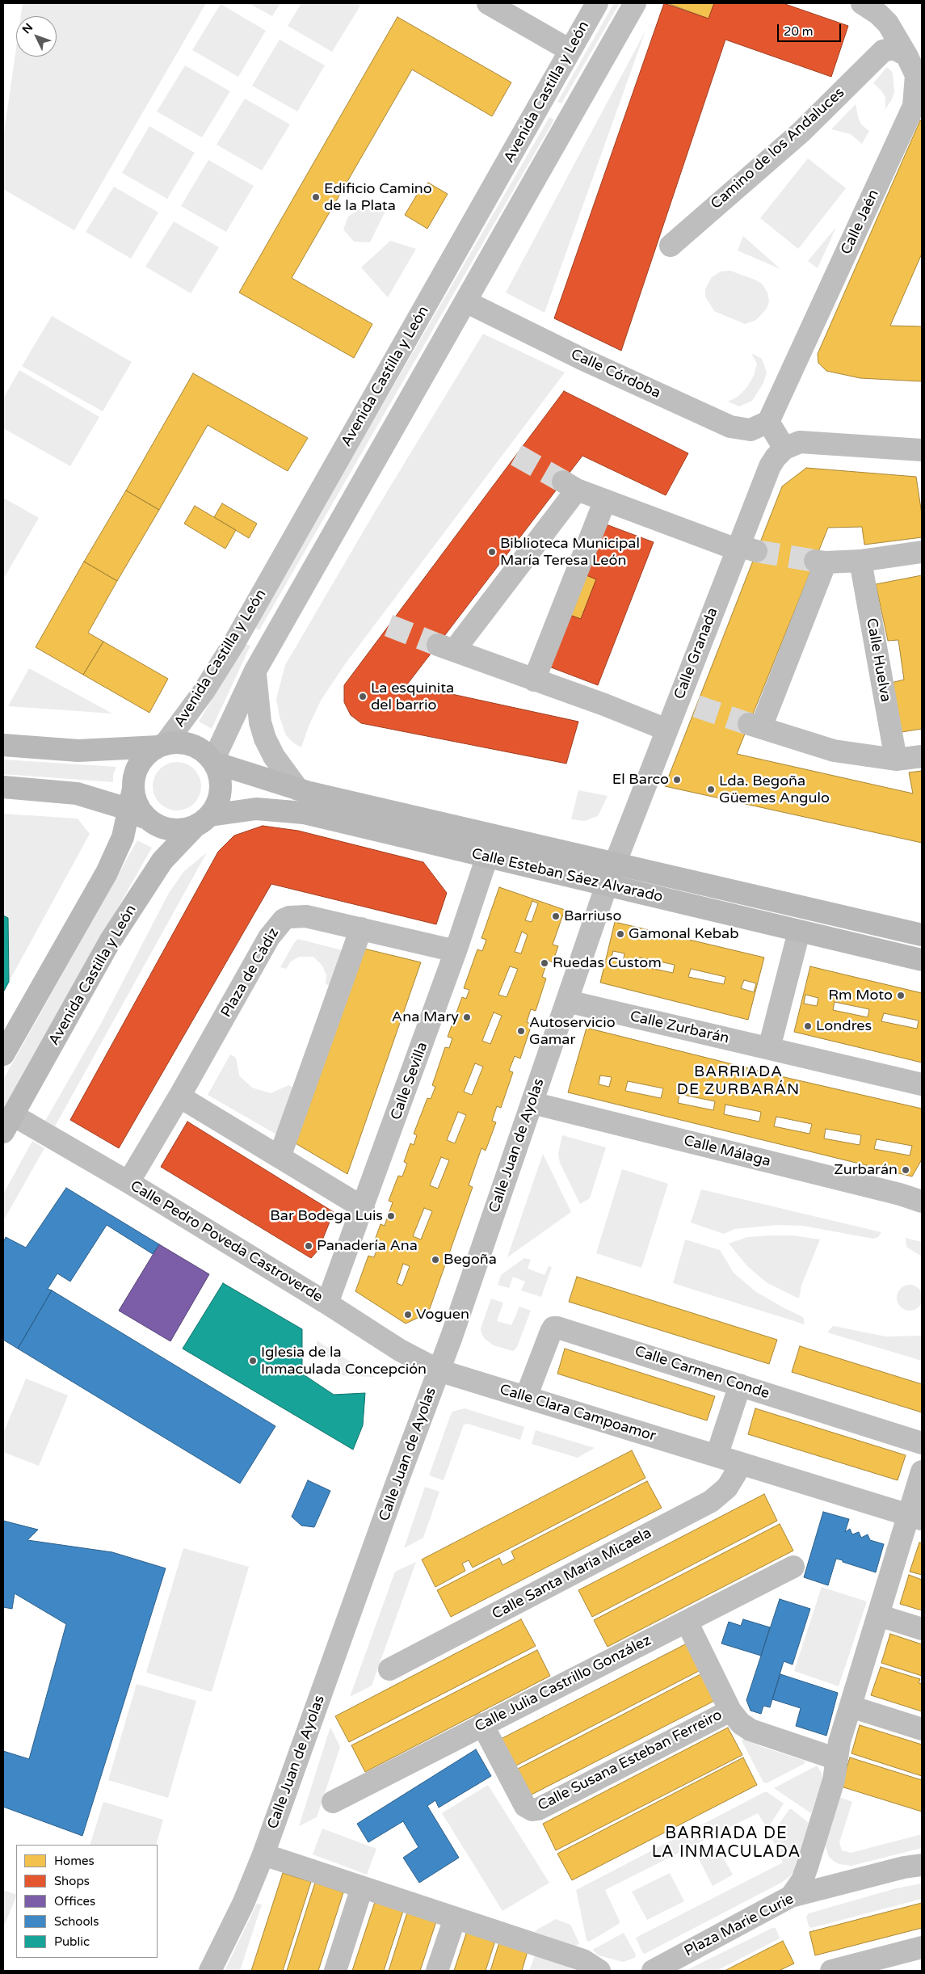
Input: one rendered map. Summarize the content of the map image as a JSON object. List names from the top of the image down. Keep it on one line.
{"streets":{"main road":["Avenida Castilla y León","Calle Esteban Sáez Alvarado"],"street":["Camino de los Andaluces","Calle Jaén","Calle Córdoba","Calle Granada","Calle Huelva","Plaza de Cádiz","Calle Zurbarán","Calle Sevilla","Calle Juan de Ayolas","Calle Málaga","Calle Pedro Poveda Castroverde","Calle Carmen Conde","Calle Clara Campoamor","Calle Santa María Micaela","Calle Julia Castrillo González","Calle Susana Esteban Ferreiro","Plaza Marie Curie"]},"crossings":[["Avenida Castilla y León","Calle Esteban Sáez Alvarado"],["Avenida Castilla y León","Calle Pedro Poveda Castroverde"],["Camino de los Andaluces","Calle Jaén"],["Calle Jaén","Calle Córdoba"],["Calle Granada","Calle Esteban Sáez Alvarado"],["Calle Granada","Calle Juan de Ayolas"],["Calle Esteban Sáez Alvarado","Calle Sevilla"],["Calle Esteban Sáez Alvarado","Calle Juan de Ayolas"],["Plaza de Cádiz","Calle Sevilla"],["Plaza de Cádiz","Calle Pedro Poveda Castroverde"],["Calle Zurbarán","Calle Juan de Ayolas"],["Calle Sevilla","Calle Pedro Poveda Castroverde"],["Calle Juan de Ayolas","Calle Málaga"],["Calle Juan de Ayolas","Calle Pedro Poveda Castroverde"],["Calle Juan de Ayolas","Calle Clara Campoamor"],["Calle Pedro Poveda Castroverde","Calle Clara Campoamor"],["Calle Carmen Conde","Calle Clara Campoamor"],["Calle Clara Campoamor","Calle Santa María Micaela"],["Calle Julia Castrillo González","Calle Susana Esteban Ferreiro"]],"districts":["BARRIADA DE ZURBARÁN","BARRIADA DE LA INMACULADA"],"places":["Edificio Camino de la Plata","Biblioteca Municipal María Teresa León","La esquinita del barrio","El Barco","Lda. Begoña Güemes Angulo","Barriuso","Gamonal Kebab","Ruedas Custom","Rm Moto","Ana Mary","Londres","Autoservicio Gamar","Zurbarán","Bar Bodega Luis","Panadería Ana","Begoña","Voguen","Iglesia de la Inmaculada Concepción"],"legend":["Homes","Shops","Offices","Schools","Public"],"scale_bar":"20 m","north":"top left"}
